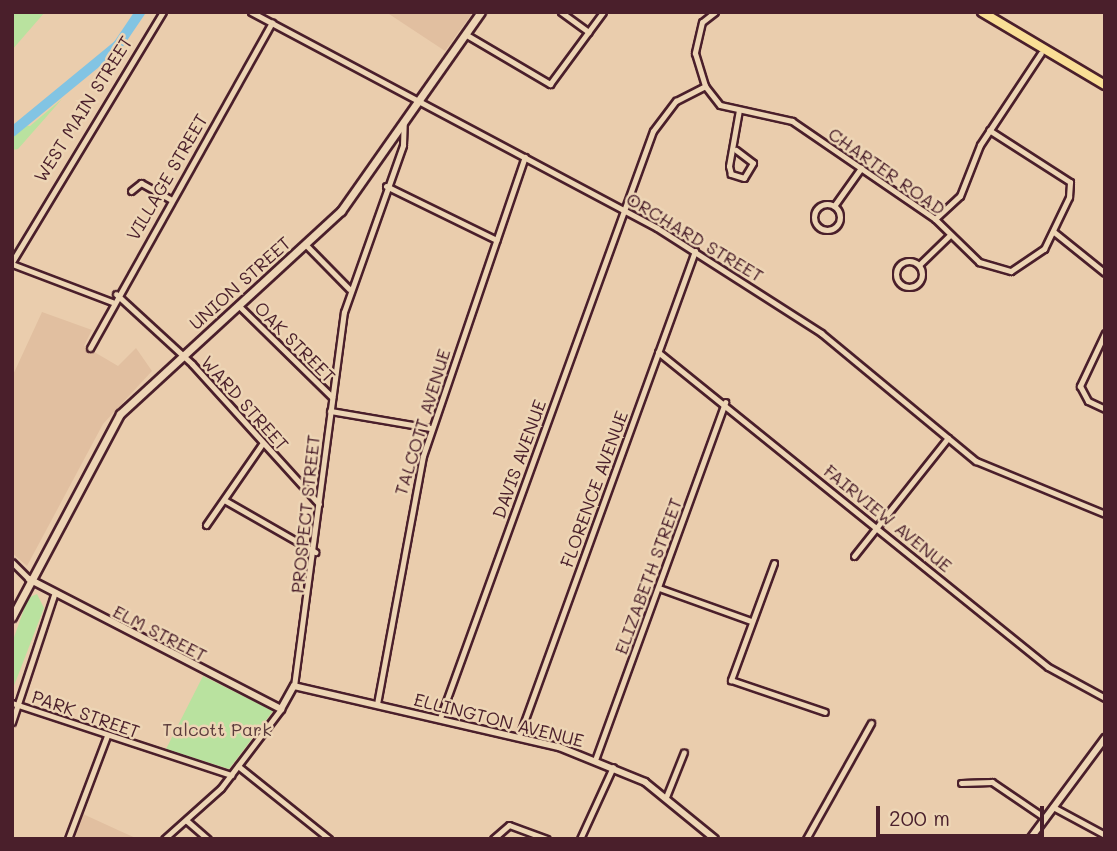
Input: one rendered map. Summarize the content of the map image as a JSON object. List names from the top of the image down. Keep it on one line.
{"streets":{"main road":["UNION STREET"],"street":["WEST MAIN STREET","CHARTER ROAD","VILLAGE STREET","ORCHARD STREET","OAK STREET","WARD STREET","TALCOTT AVENUE","DAVIS AVENUE","FLORENCE AVENUE","PROSPECT STREET","FAIRVIEW AVENUE","ELIZABETH STREET","ELM STREET","PARK STREET","ELLINGTON AVENUE"]},"crossings":[["CHARTER ROAD","DAVIS AVENUE"],["VILLAGE STREET","ORCHARD STREET"],["VILLAGE STREET","WARD STREET"],["ORCHARD STREET","UNION STREET"],["ORCHARD STREET","TALCOTT AVENUE"],["ORCHARD STREET","DAVIS AVENUE"],["ORCHARD STREET","FLORENCE AVENUE"],["UNION STREET","OAK STREET"],["UNION STREET","WARD STREET"],["UNION STREET","PROSPECT STREET"],["UNION STREET","ELM STREET"],["OAK STREET","TALCOTT AVENUE"],["OAK STREET","PROSPECT STREET"],["WARD STREET","PROSPECT STREET"],["TALCOTT AVENUE","ELLINGTON AVENUE"],["DAVIS AVENUE","ELLINGTON AVENUE"],["FLORENCE AVENUE","FAIRVIEW AVENUE"],["FLORENCE AVENUE","ELLINGTON AVENUE"],["PROSPECT STREET","ELM STREET"],["PROSPECT STREET","PARK STREET"],["PROSPECT STREET","ELLINGTON AVENUE"],["FAIRVIEW AVENUE","ELIZABETH STREET"],["ELIZABETH STREET","ELLINGTON AVENUE"]],"parks":["Talcott Park"],"scale_bar":"200 m"}
